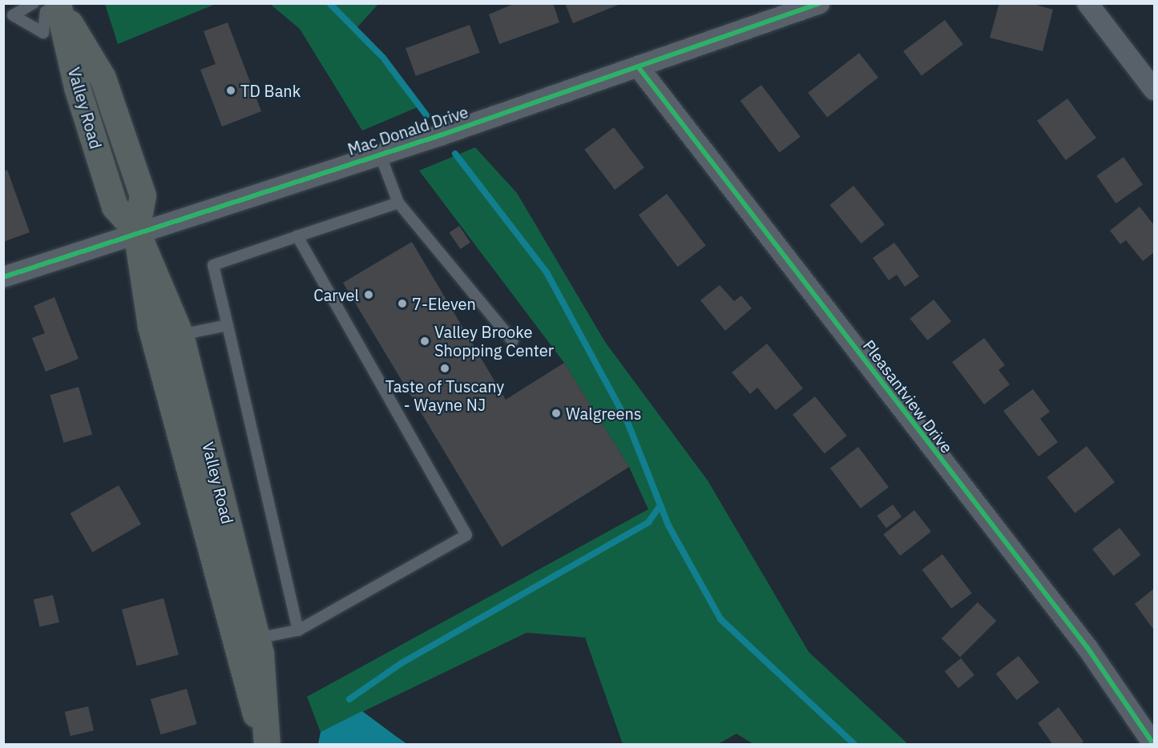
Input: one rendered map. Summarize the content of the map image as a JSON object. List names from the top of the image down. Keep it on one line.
{"streets":{"main road":["Valley Road"],"street":["Mac Donald Drive","Pleasantview Drive"]},"crossings":[["Valley Road","Mac Donald Drive"],["Mac Donald Drive","Pleasantview Drive"]],"places":["TD Bank","Carvel","7-Eleven","Valley Brooke Shopping Center","Taste of Tuscany - Wayne NJ","Walgreens"]}
